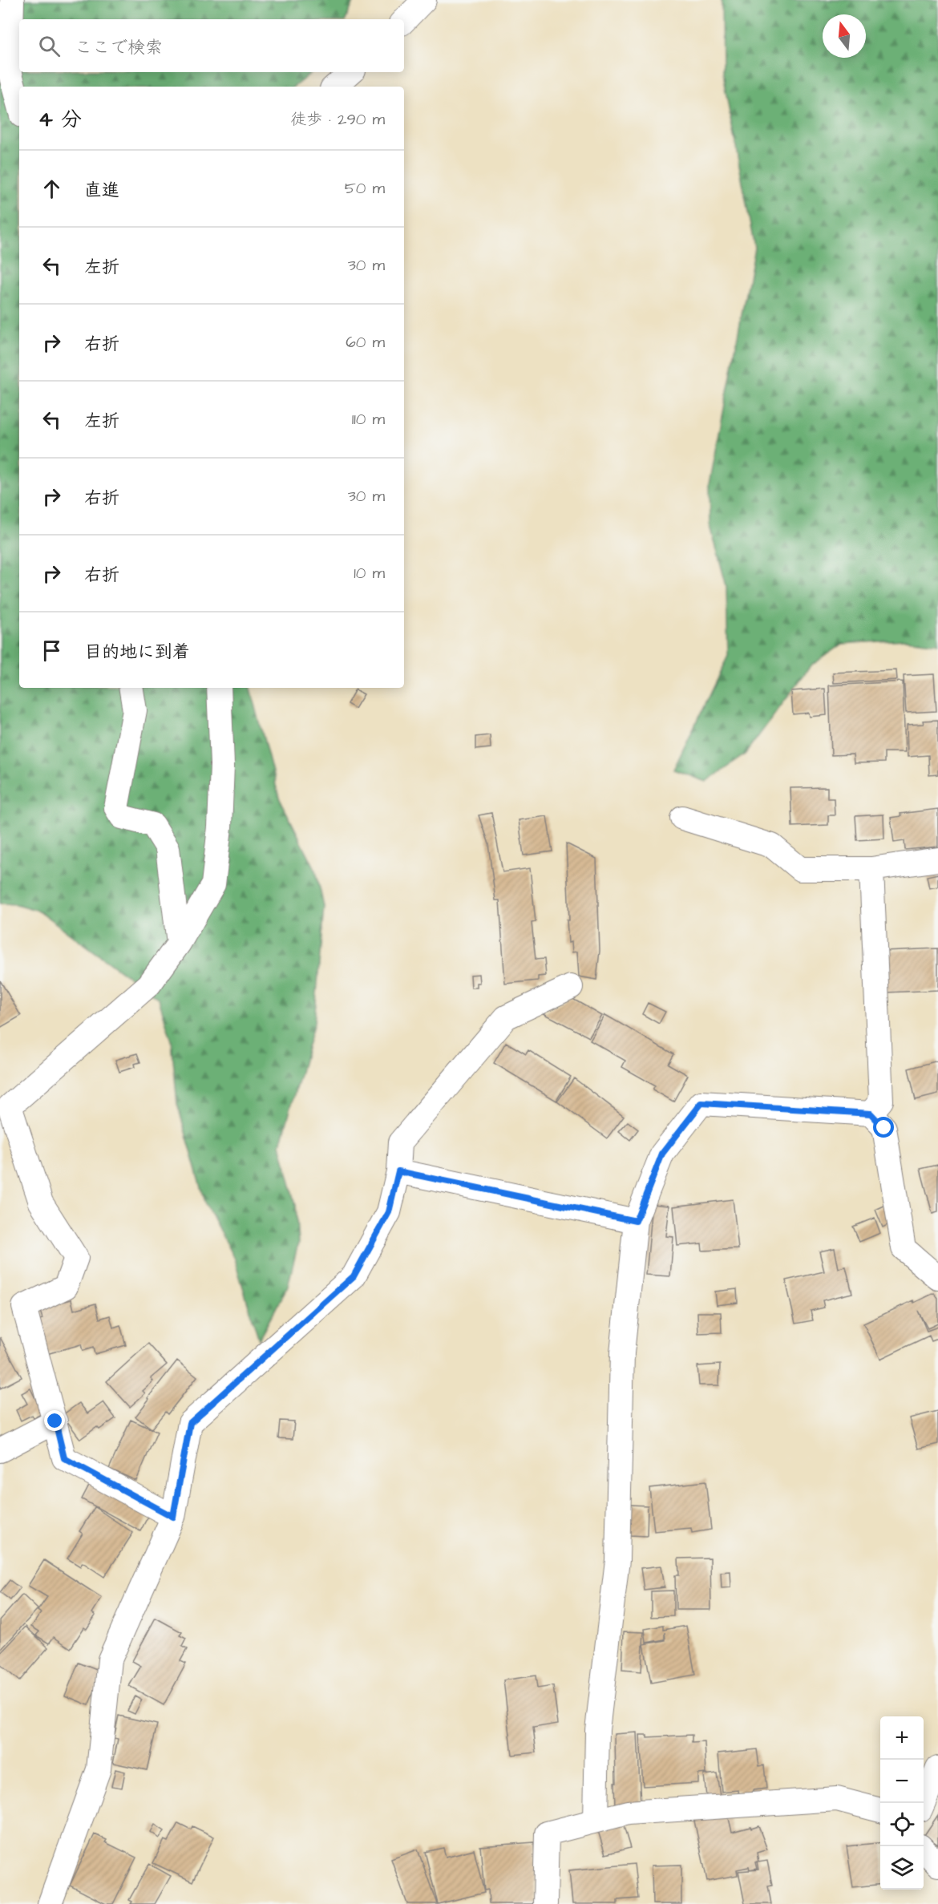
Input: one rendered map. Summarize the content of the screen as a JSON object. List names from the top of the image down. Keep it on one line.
{"north":"top","page":{"search":"ここで検索","heading":["4 分","徒歩 · 290 m"],"list":[["直進","50 m"],["左折","30 m"],["右折","60 m"],["左折","110 m"],["右折","30 m"],["右折","10 m"],"目的地に到着"],"map_buttons":["+","−"]}}
